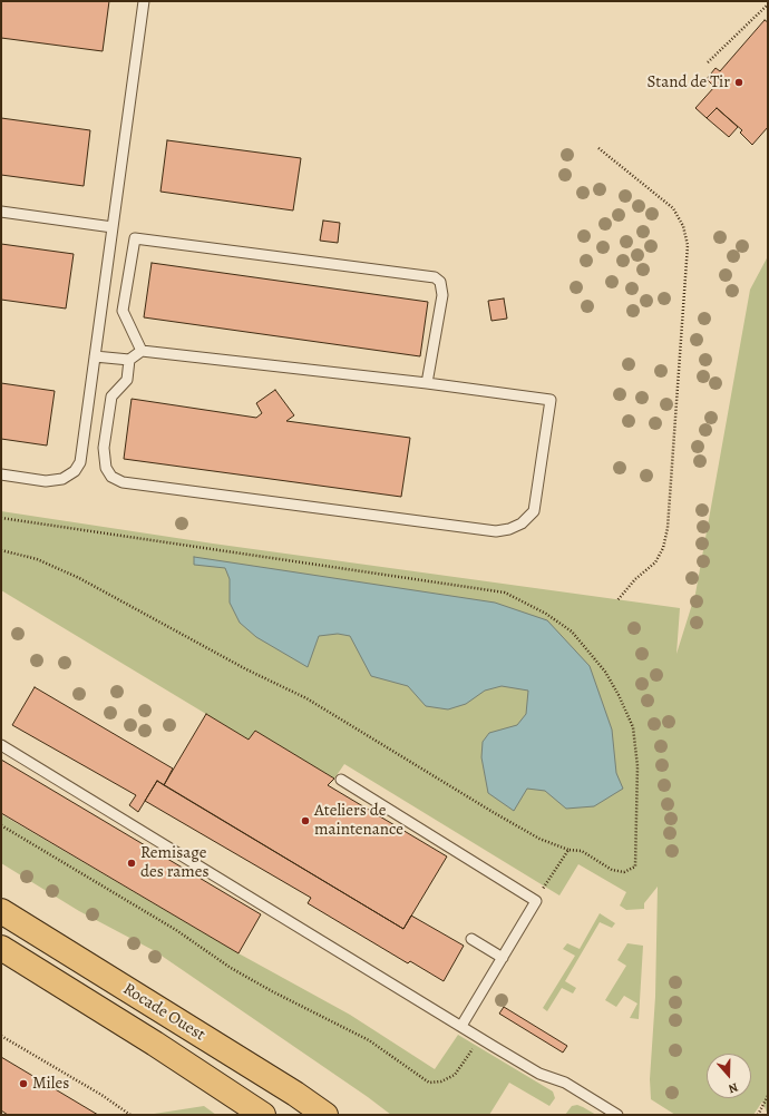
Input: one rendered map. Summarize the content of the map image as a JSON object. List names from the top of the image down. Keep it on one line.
{"streets":{"highway":["Rocade Ouest"]},"places":["Stand de Tir","Ateliers de maintenance","Remisage des rames","Miles"],"north":"bottom"}
